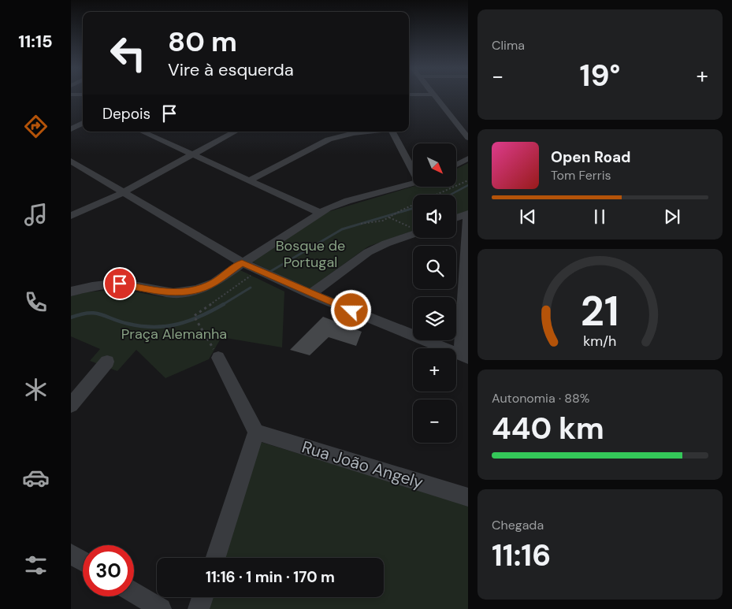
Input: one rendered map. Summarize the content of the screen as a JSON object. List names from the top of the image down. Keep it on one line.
{"streets":{"street":["Rua João Angely"]},"parks":["Bosque de Portugal","Praça Alemanha"],"north":"bottom right","page":{"tabs":"11:15","tile":["Clima",["Autonomia · 88%","440 km"],["Chegada","11:16"]],"turn":["80 m","Vire à esquerda"],"heat":["−","19°","+"],"then":"Depois","song":["Open Road","Tom Ferris"],"map_buttons":["+","−"],"limit":"30","trip":"11:16 · 1 min · 170 m","gauge":["21","km/h"]}}
